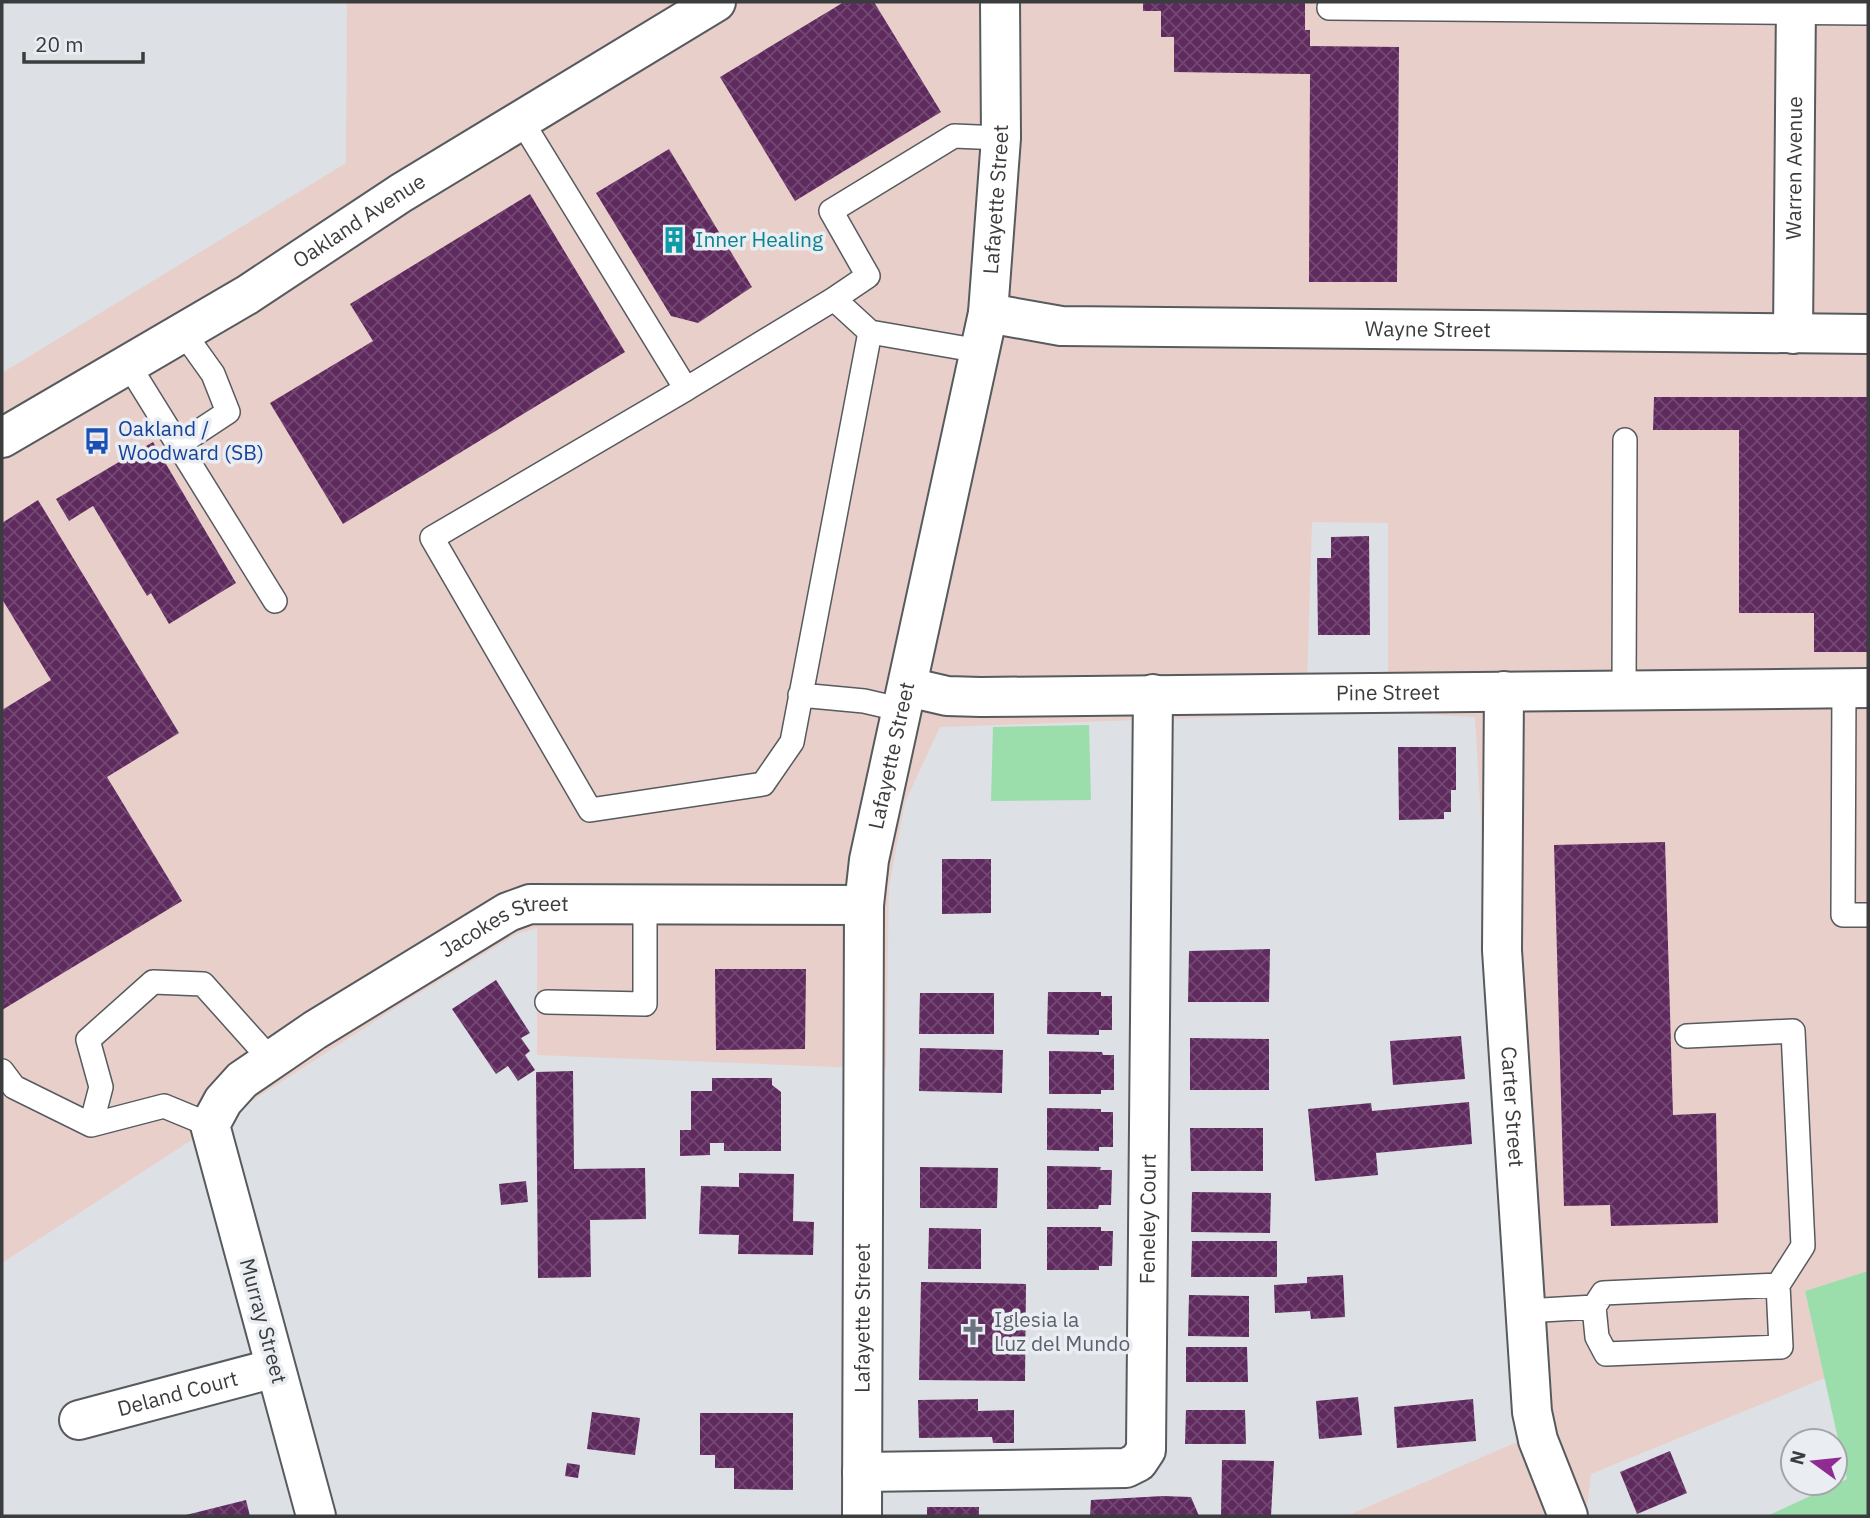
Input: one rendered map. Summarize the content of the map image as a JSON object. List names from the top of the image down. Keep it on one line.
{"streets":{"street":["Warren Avenue","Lafayette Street","Oakland Avenue","Wayne Street","Pine Street","Jacokes Street","Carter Street","Feneley Court","Murray Street","Deland Court"]},"crossings":[["Warren Avenue","Wayne Street"],["Lafayette Street","Wayne Street"],["Lafayette Street","Pine Street"],["Lafayette Street","Jacokes Street"],["Lafayette Street","Feneley Court"],["Pine Street","Carter Street"],["Pine Street","Feneley Court"],["Jacokes Street","Murray Street"],["Murray Street","Deland Court"]],"places":{"building":["Inner Healing"],"bus stop":["Oakland / Woodward (SB)"],"church":["Iglesia la Luz del Mundo"]},"scale_bar":"20 m","north":"left"}
